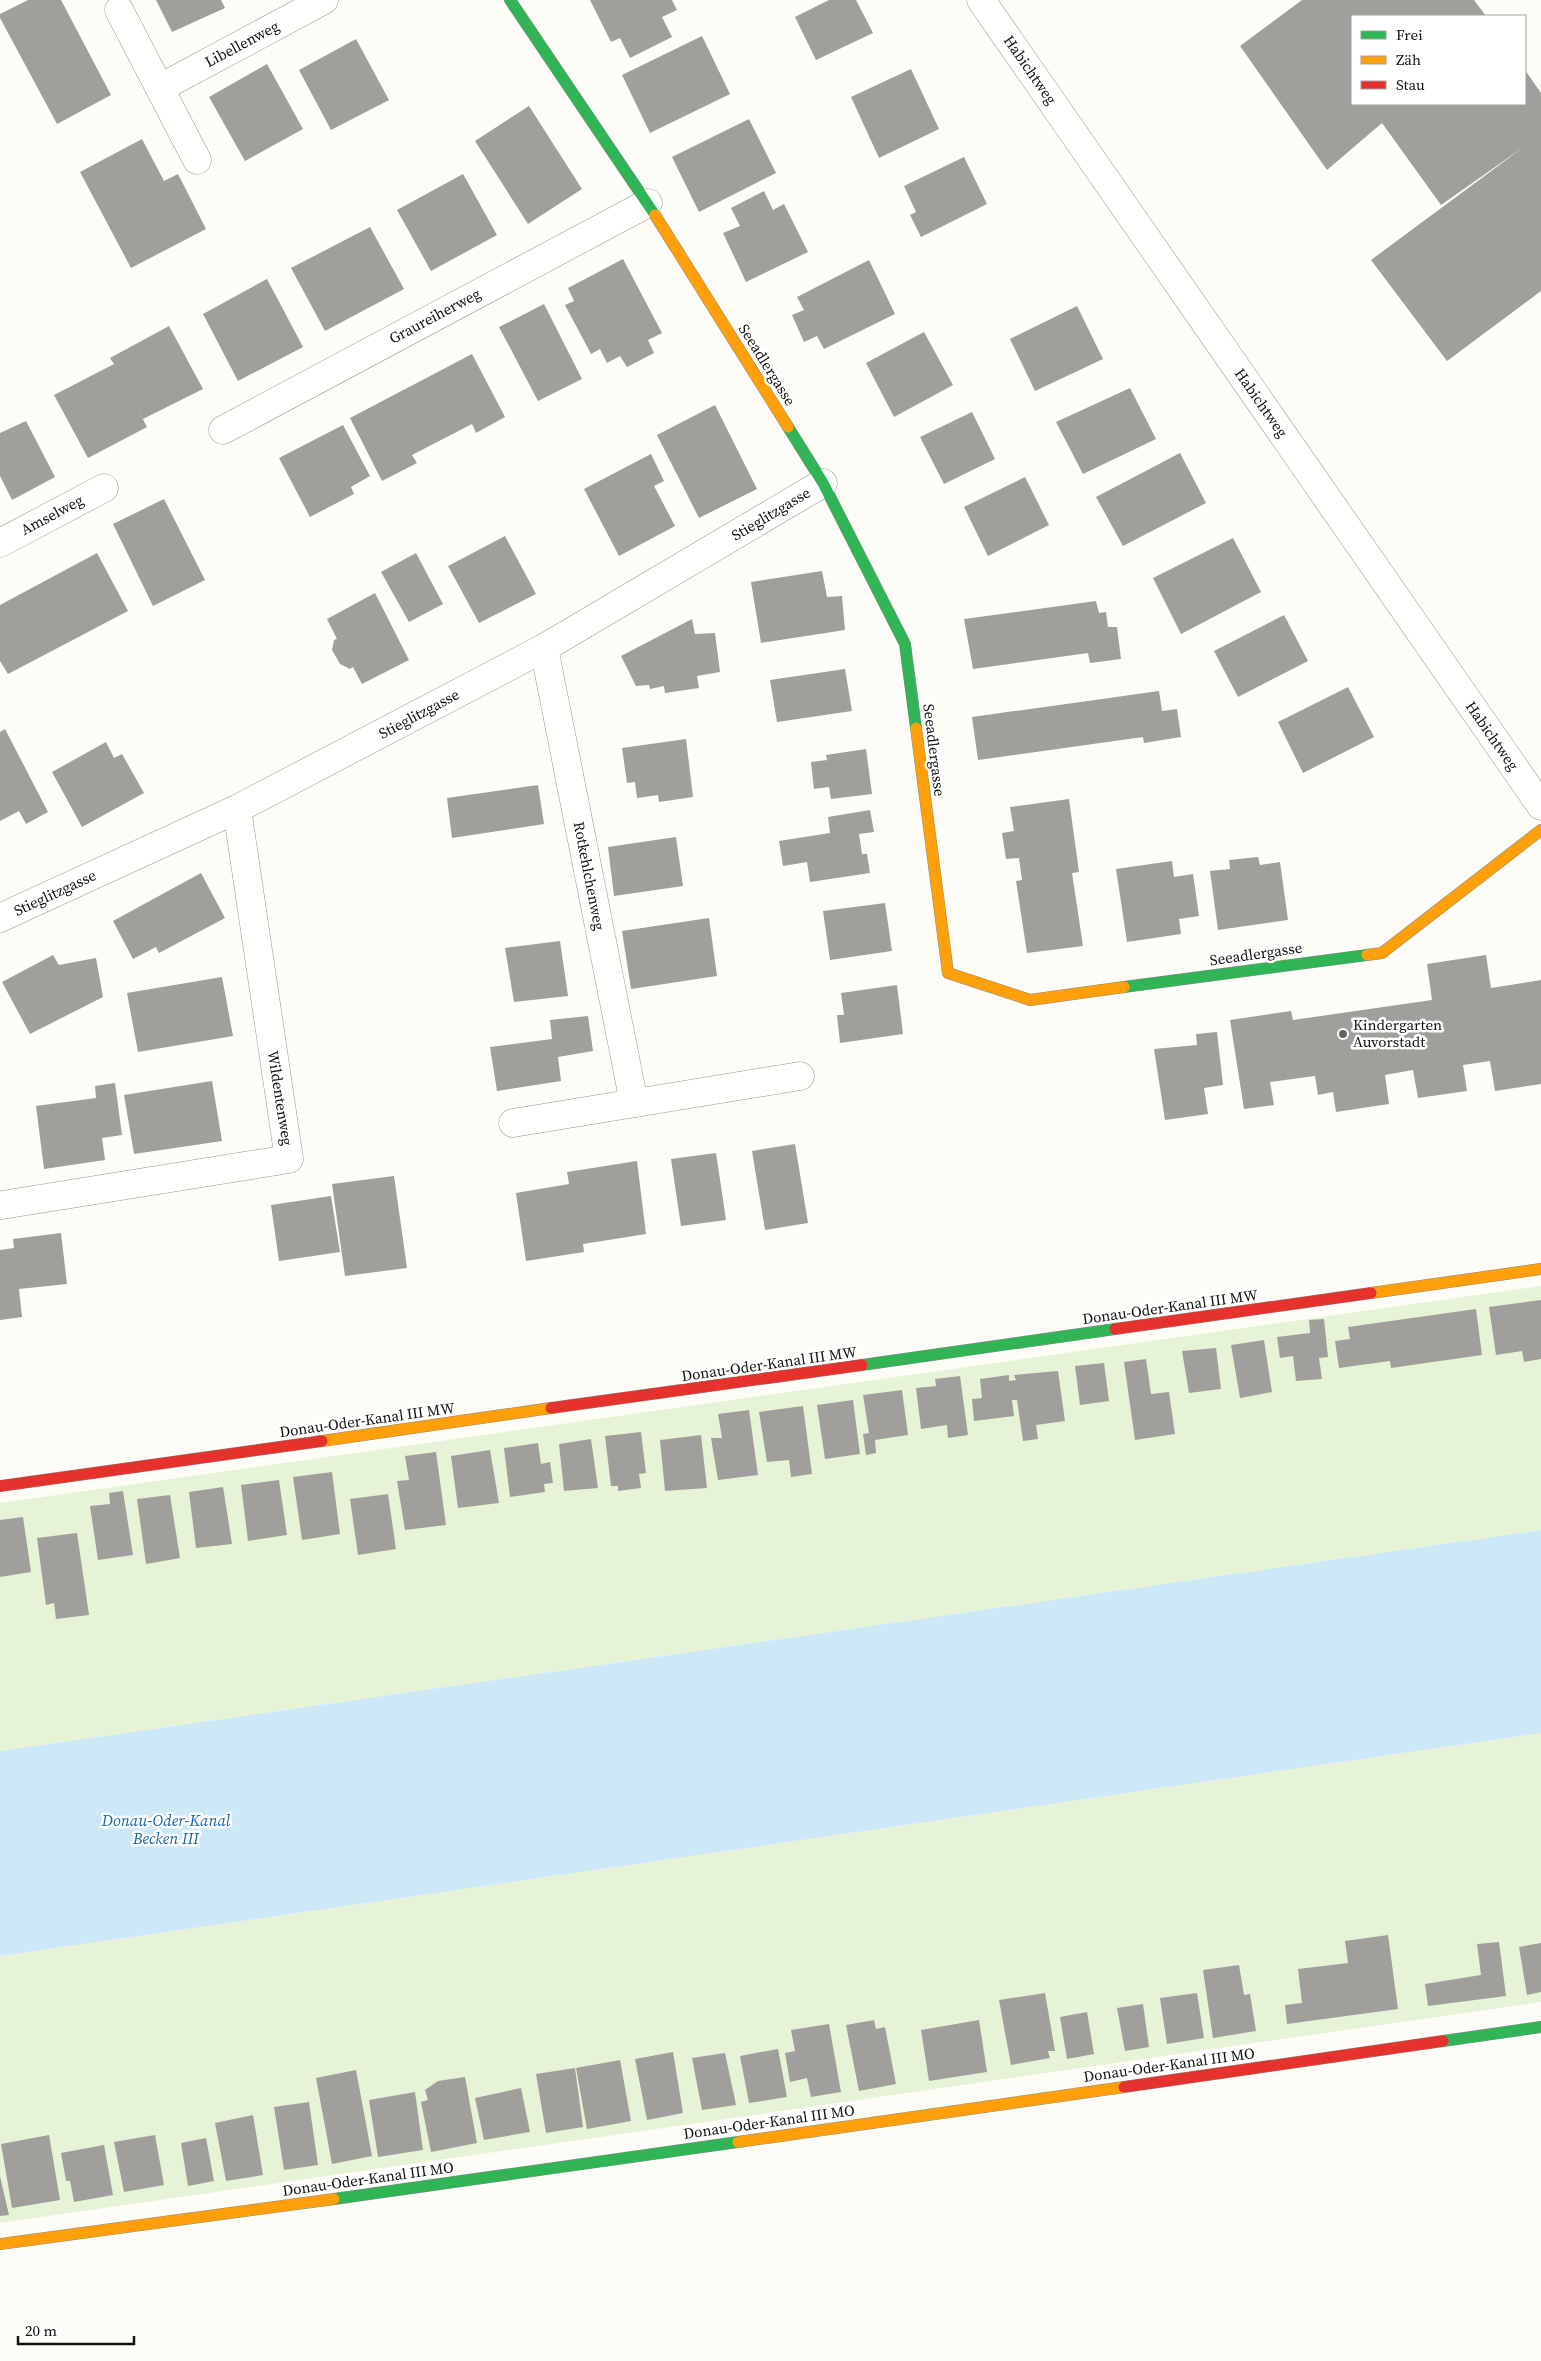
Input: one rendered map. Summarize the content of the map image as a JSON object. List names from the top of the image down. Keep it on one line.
{"streets":{"street":["Libellenweg","Habichtweg","Graureiherweg","Seeadlergasse","Stieglitzgasse","Amselweg","Rotkehlchenweg","Wildentenweg","Donau-Oder-Kanal III MW","Donau-Oder-Kanal III MO"]},"crossings":[["Graureiherweg","Seeadlergasse"],["Seeadlergasse","Stieglitzgasse"],["Stieglitzgasse","Rotkehlchenweg"],["Stieglitzgasse","Wildentenweg"]],"water":["Donau-Oder-Kanal Becken III"],"places":["Kindergarten Auvorstadt"],"legend":["Frei","Zäh","Stau"],"scale_bar":"20 m"}
